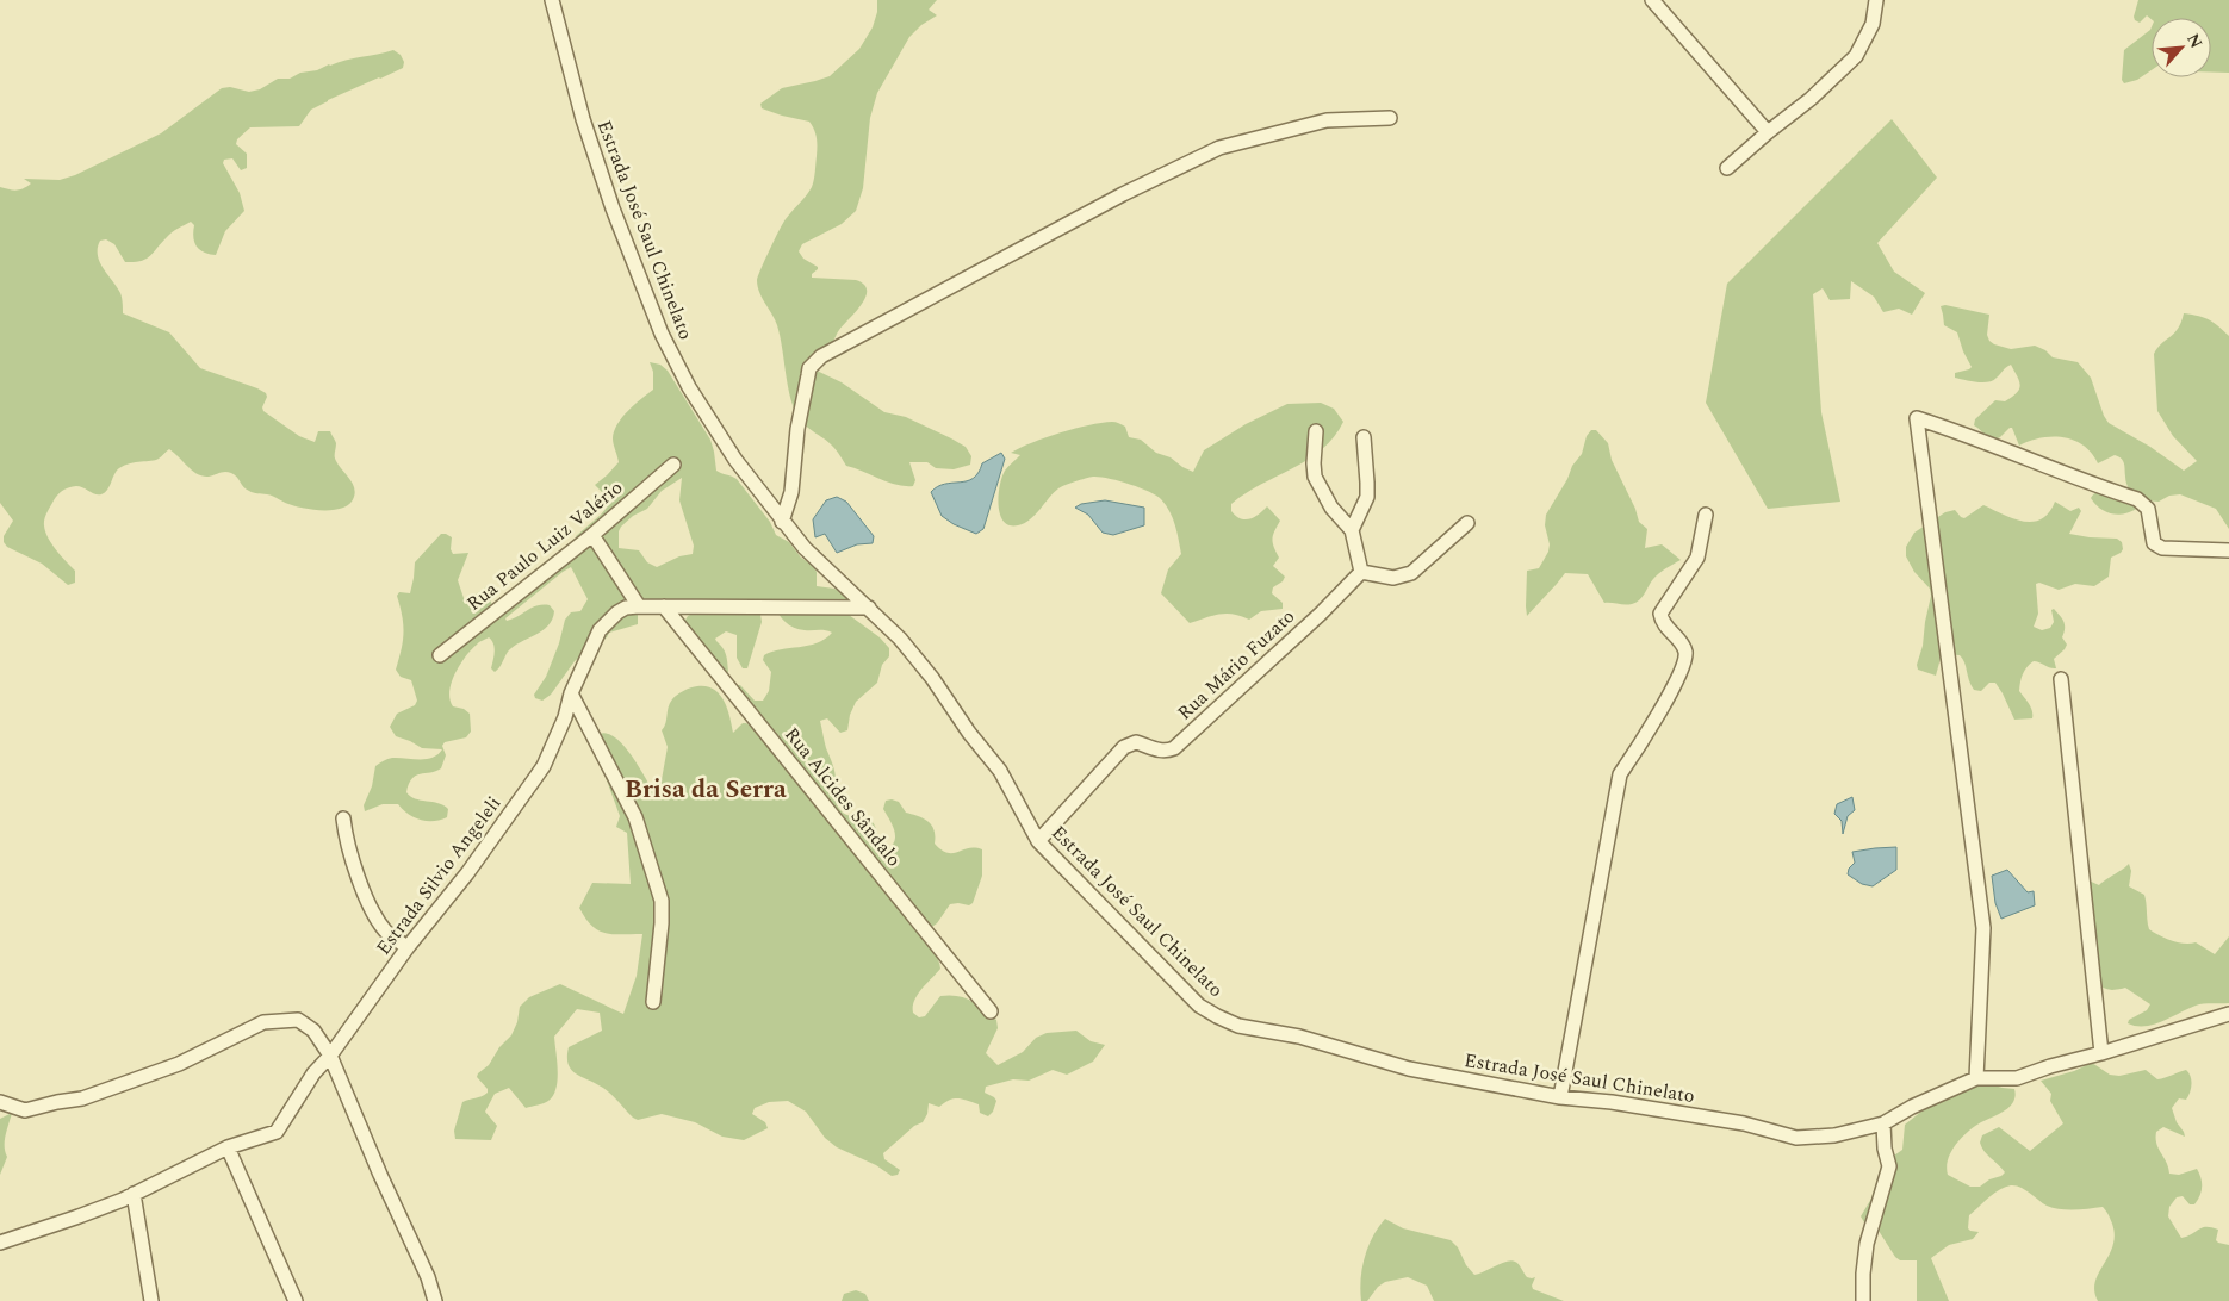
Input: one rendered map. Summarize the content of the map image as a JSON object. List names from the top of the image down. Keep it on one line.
{"streets":{"street":["Estrada José Saul Chinelato","Rua Paulo Luiz Valério","Rua Mário Fuzato","Rua Alcides Sândalo","Estrada Silvio Angeleli"]},"crossings":[["Estrada José Saul Chinelato","Rua Mário Fuzato"],["Estrada José Saul Chinelato","Estrada Silvio Angeleli"],["Rua Alcides Sândalo","Estrada Silvio Angeleli"]],"districts":["Brisa da Serra"],"north":"top right"}
